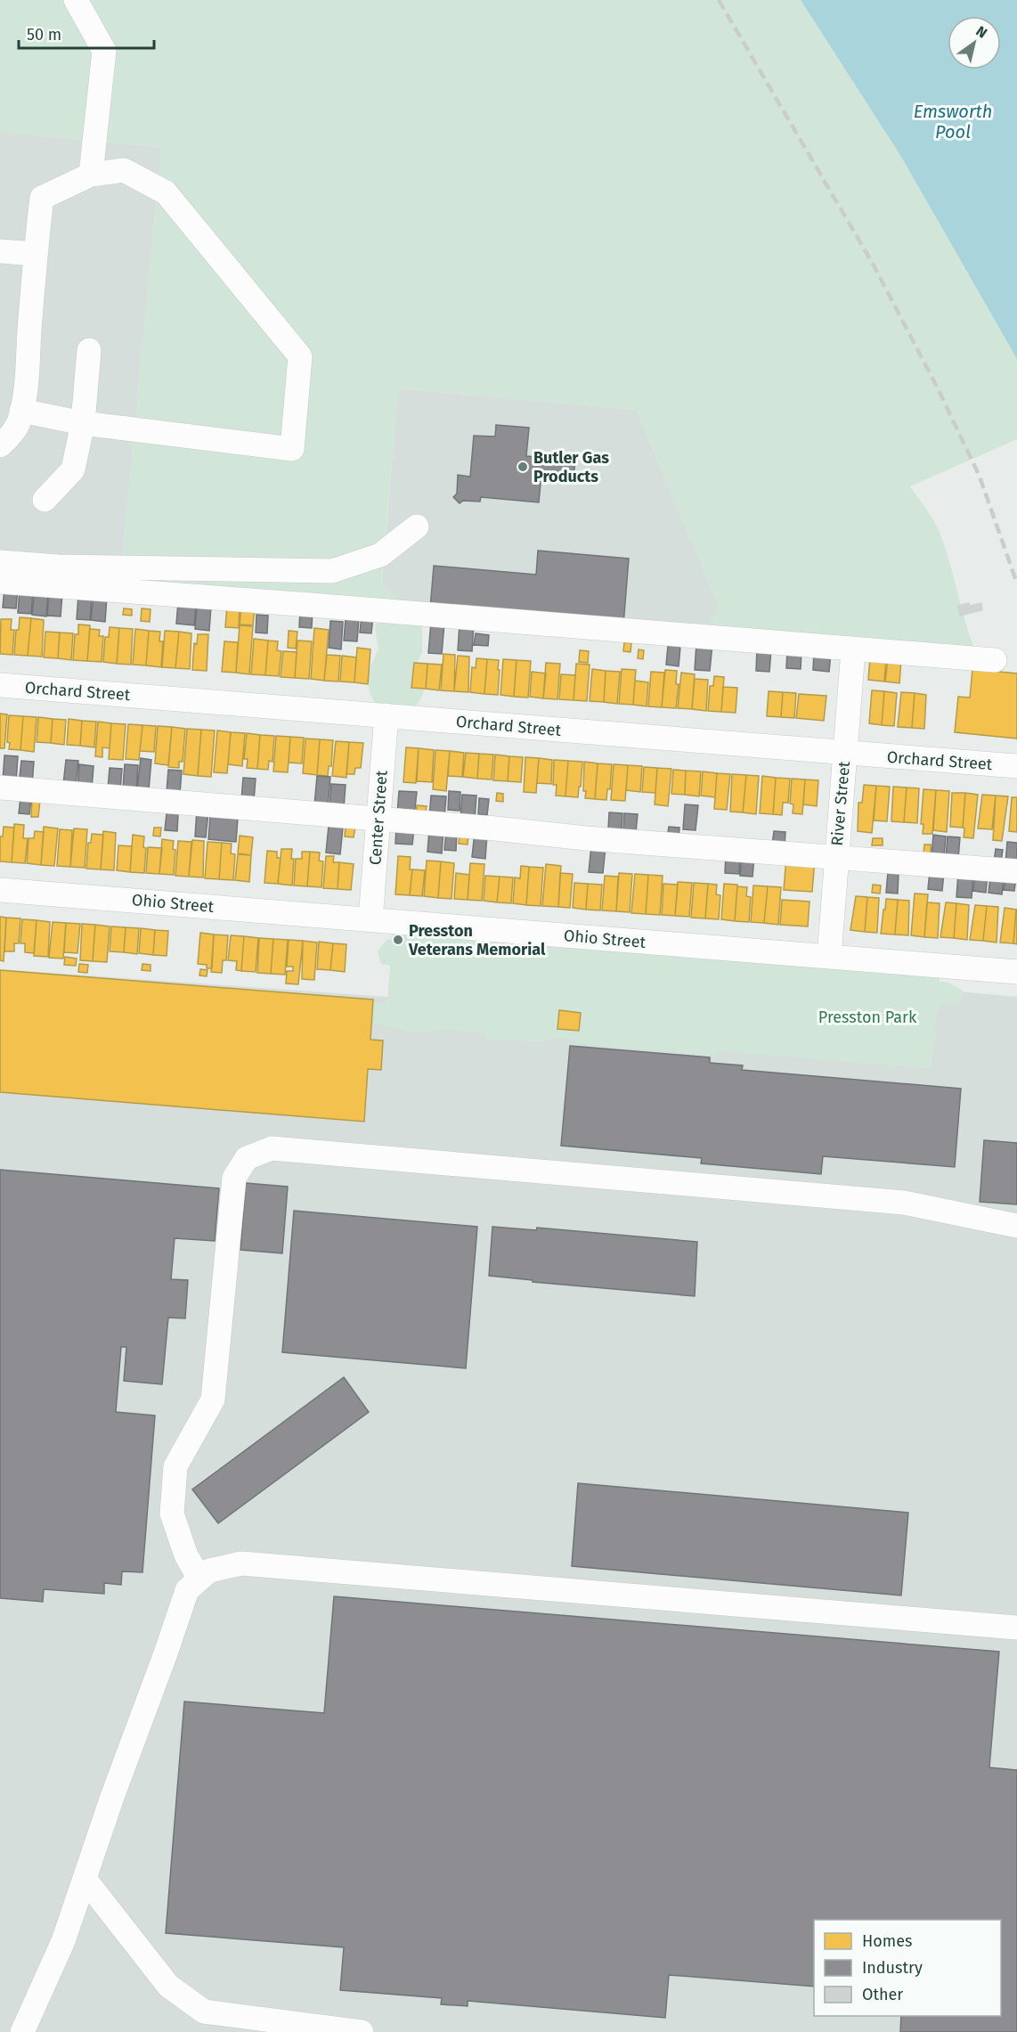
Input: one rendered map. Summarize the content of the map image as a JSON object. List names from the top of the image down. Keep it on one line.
{"streets":{"street":["Orchard Street","River Street","Center Street","Ohio Street"]},"crossings":[["Orchard Street","River Street"],["Orchard Street","Center Street"],["River Street","Ohio Street"],["Center Street","Ohio Street"]],"water":["Emsworth Pool"],"parks":["Presston Park"],"places":["Butler Gas Products","Presston Veterans Memorial"],"legend":["Homes","Industry","Other"],"scale_bar":"50 m","north":"top right"}
